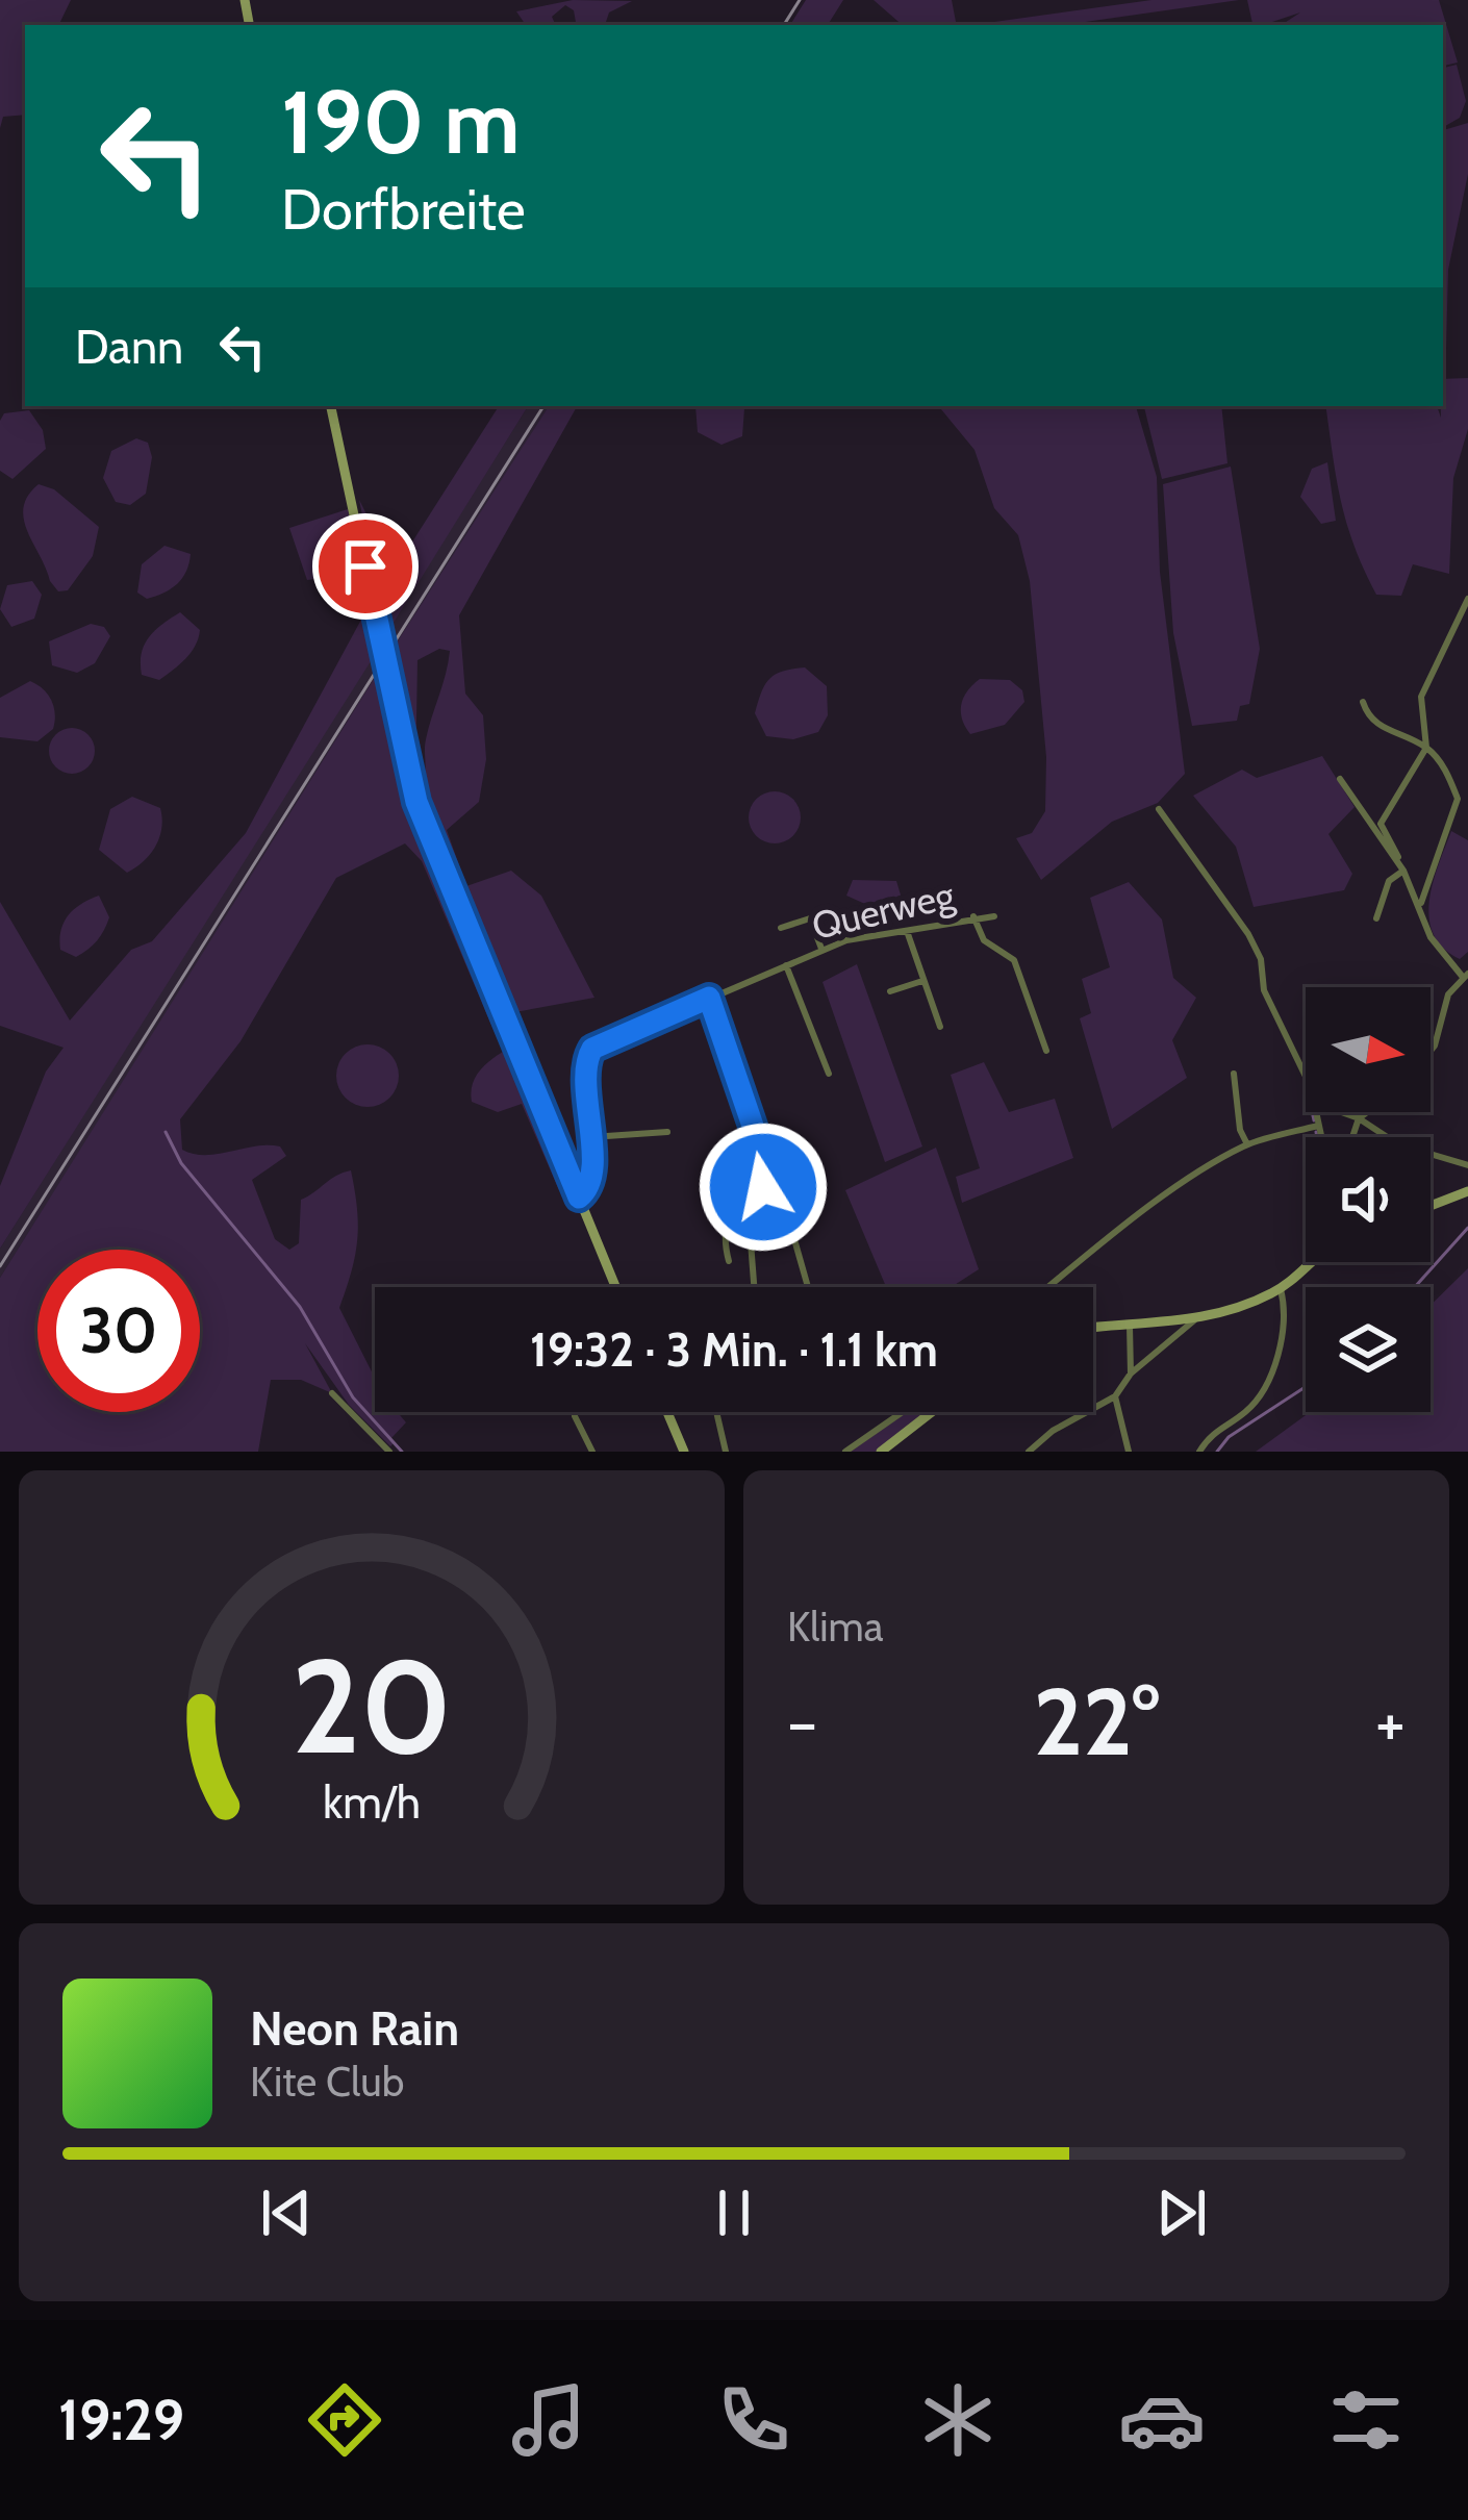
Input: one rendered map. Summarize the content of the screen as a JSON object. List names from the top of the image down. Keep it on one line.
{"streets":{"street":["Querweg"]},"north":"right","page":{"turn":["190 m","Dorfbreite"],"then":"Dann","limit":"30","trip":"19:32 · 3 Min. · 1.1 km","tile":"Klima","heat":["−","22°","+"],"song":["Neon Rain","Kite Club"],"tabs":"19:29","gauge":["20","km/h"]}}
